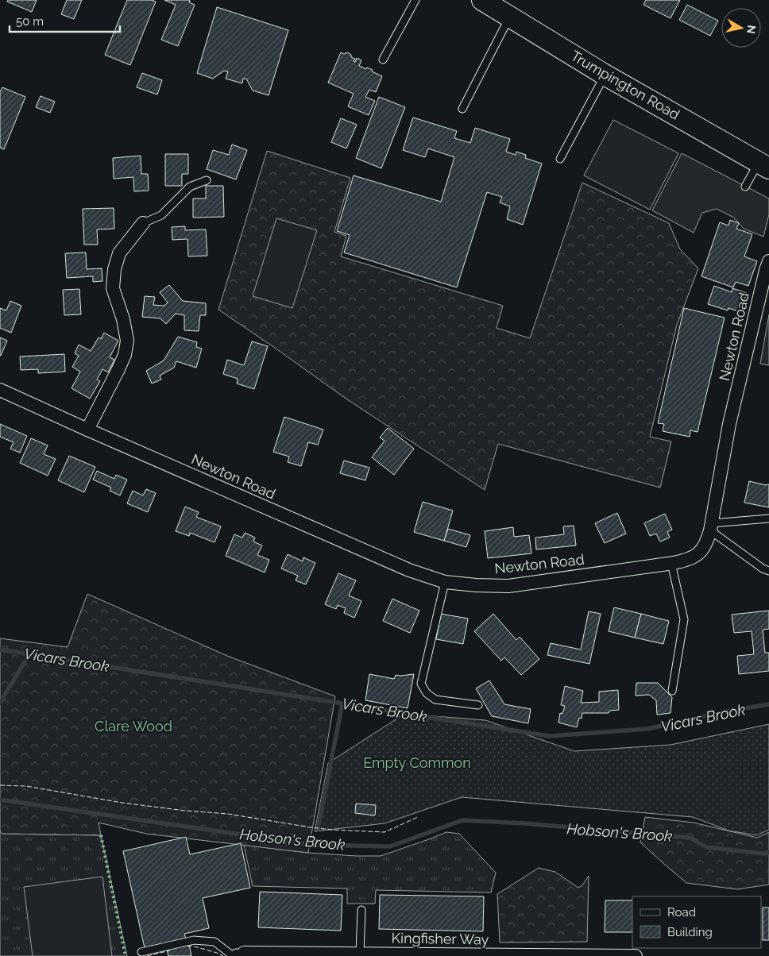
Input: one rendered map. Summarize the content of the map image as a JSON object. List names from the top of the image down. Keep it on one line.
{"streets":{"main road":["Trumpington Road"],"street":["Newton Road","Kingfisher Way"]},"water":["Vicars Brook","Hobson's Brook"],"parks":["Clare Wood","Empty Common"],"legend":["Road","Building"],"scale_bar":"50 m","north":"right"}
